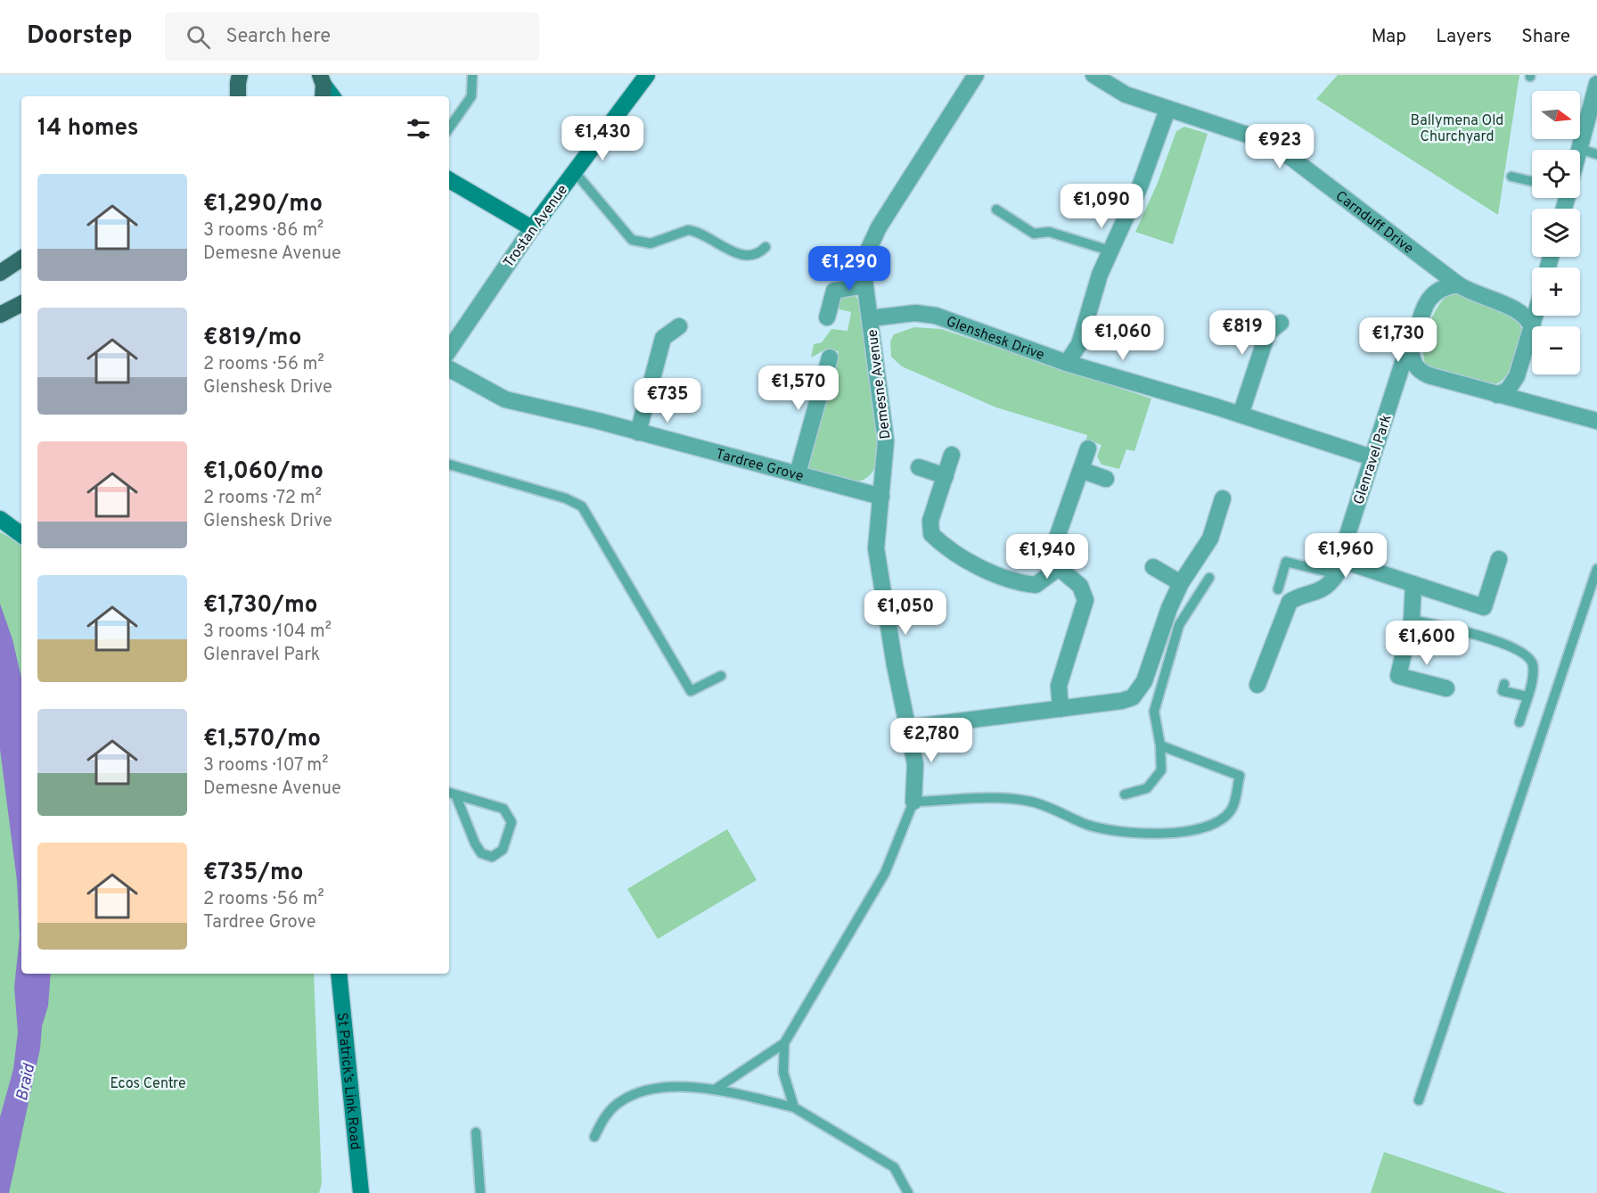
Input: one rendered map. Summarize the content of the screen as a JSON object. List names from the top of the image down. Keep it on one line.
{"streets":{"street":["Carnduff Drive","Trostan Avenue","Glenshesk Drive","Demesne Avenue","Glenravel Park","Tardree Grove","St Patrick’s Link Road"]},"crossings":[["Carnduff Drive","Glenravel Park"],["Glenshesk Drive","Demesne Avenue"],["Glenshesk Drive","Glenravel Park"],["Demesne Avenue","Tardree Grove"]],"water":["Braid"],"parks":["Ballymena Old Churchyard","Ecos Centre"],"north":"right","page":{"header":"Doorstep","search":"Search here","nav":["Map","Layers","Share"],"map_buttons":["+","−"],"heading":"14 homes","price":["€1,430","€923","€1,090","€1,290","€819","€1,060","€1,730","€1,570","€735","€1,960","€1,940","€1,050","€1,600","€2,780"],"list":[{"name":"€1,290/mo","note":"3 rooms · 86 m² · Demesne Avenue"},{"name":"€819/mo","note":"2 rooms · 56 m² · Glenshesk Drive"},{"name":"€1,060/mo","note":"2 rooms · 72 m² · Glenshesk Drive"},{"name":"€1,730/mo","note":"3 rooms · 104 m² · Glenravel Park"},{"name":"€1,570/mo","note":"3 rooms · 107 m² · Demesne Avenue"},{"name":"€735/mo","note":"2 rooms · 56 m² · Tardree Grove"}]}}
